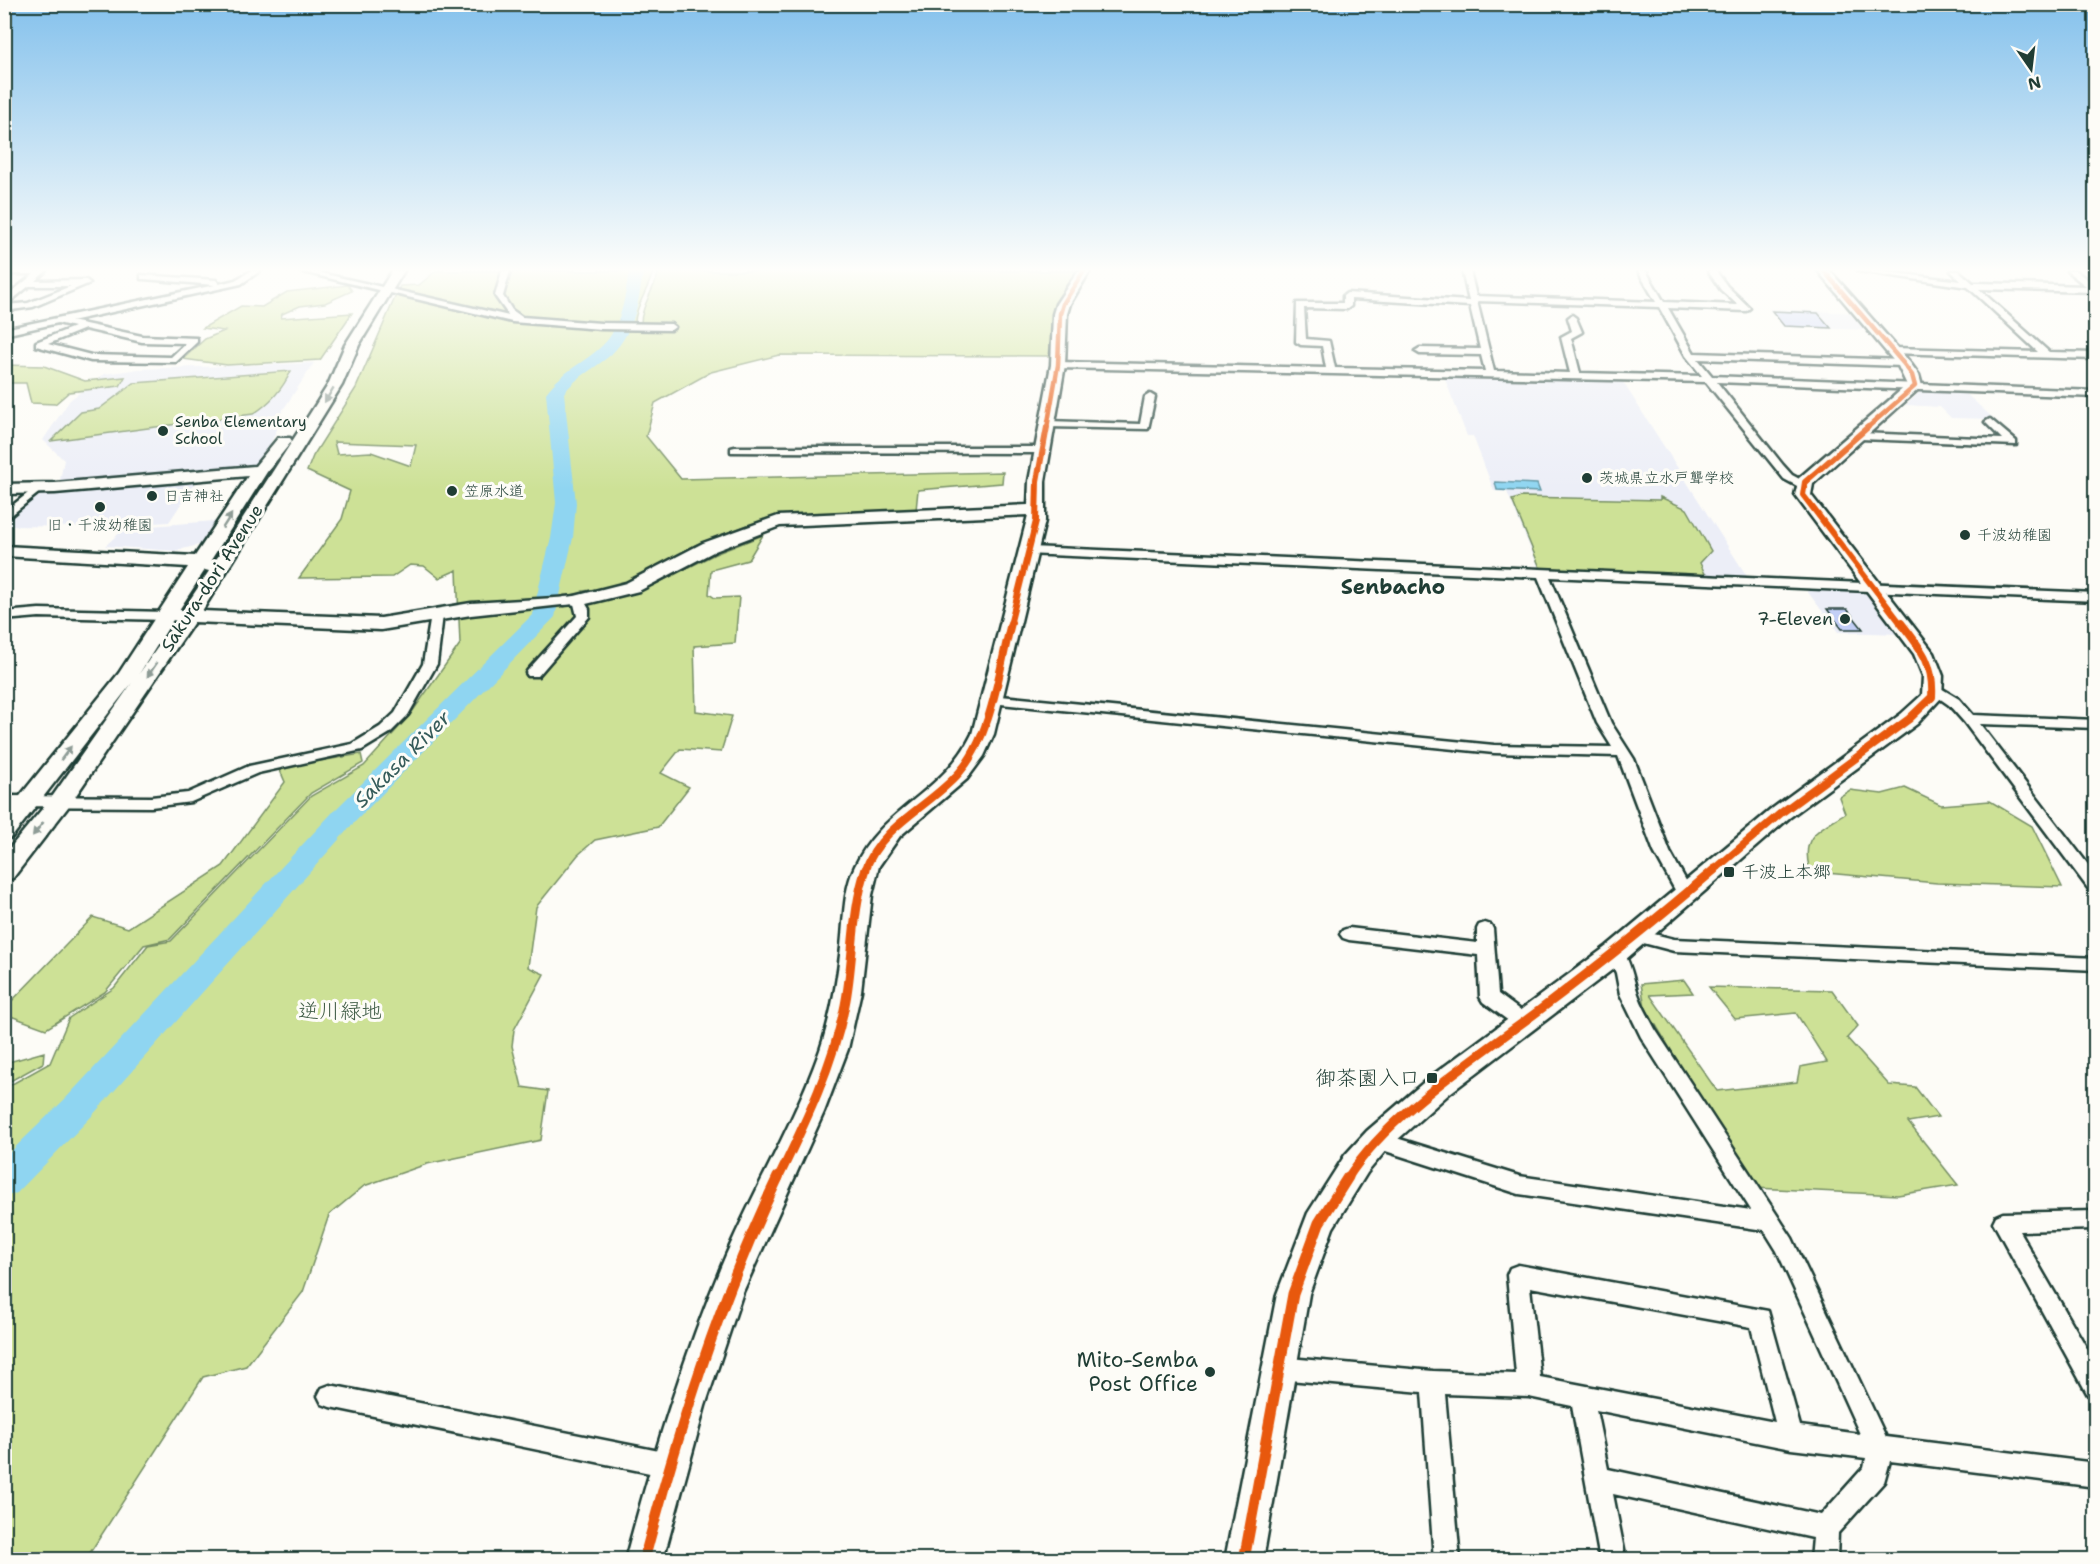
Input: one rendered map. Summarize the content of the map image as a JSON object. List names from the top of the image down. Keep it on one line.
{"streets":{"street":["Sakura-dori Avenue"]},"districts":["Senbacho"],"water":["Sakasa River"],"parks":["逆川緑地"],"places":{"other":["Senba Elementary School","茨城県立水戸聾学校","笠原水道","日吉神社","旧・千波幼稚園","千波幼稚園","7-Eleven","Mito-Semba Post Office"],"transit":["千波上本郷","御茶園入口"]},"north":"bottom"}
